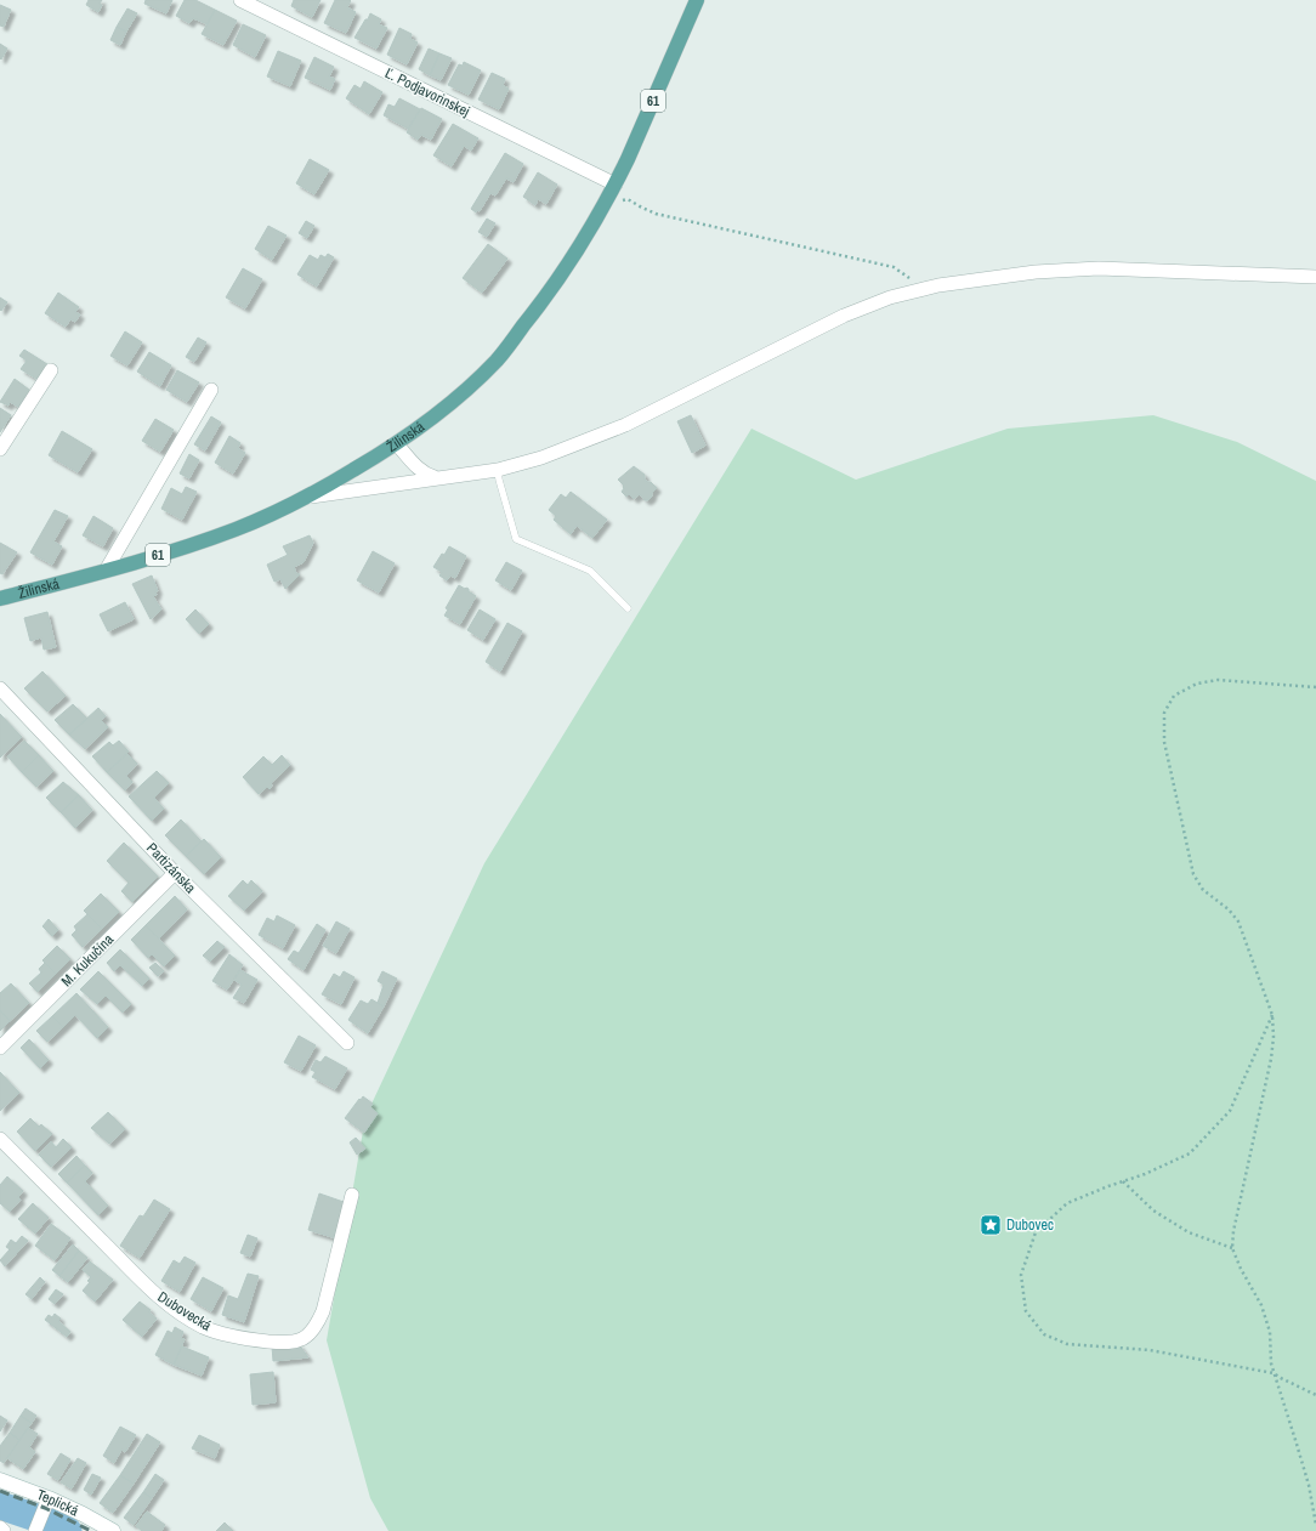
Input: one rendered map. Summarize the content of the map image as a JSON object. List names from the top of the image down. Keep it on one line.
{"streets":{"main road":["61","Žilinská","Teplická"],"street":["Ľ. Podjavorinskej","Partizánska","M. Kukučína","Dubovecká"]},"crossings":[["Ľ. Podjavorinskej","61"],["Ľ. Podjavorinskej","Žilinská"],["61","Žilinská"],["Partizánska","M. Kukučína"]],"places":{"place":["Dubovec"]}}
